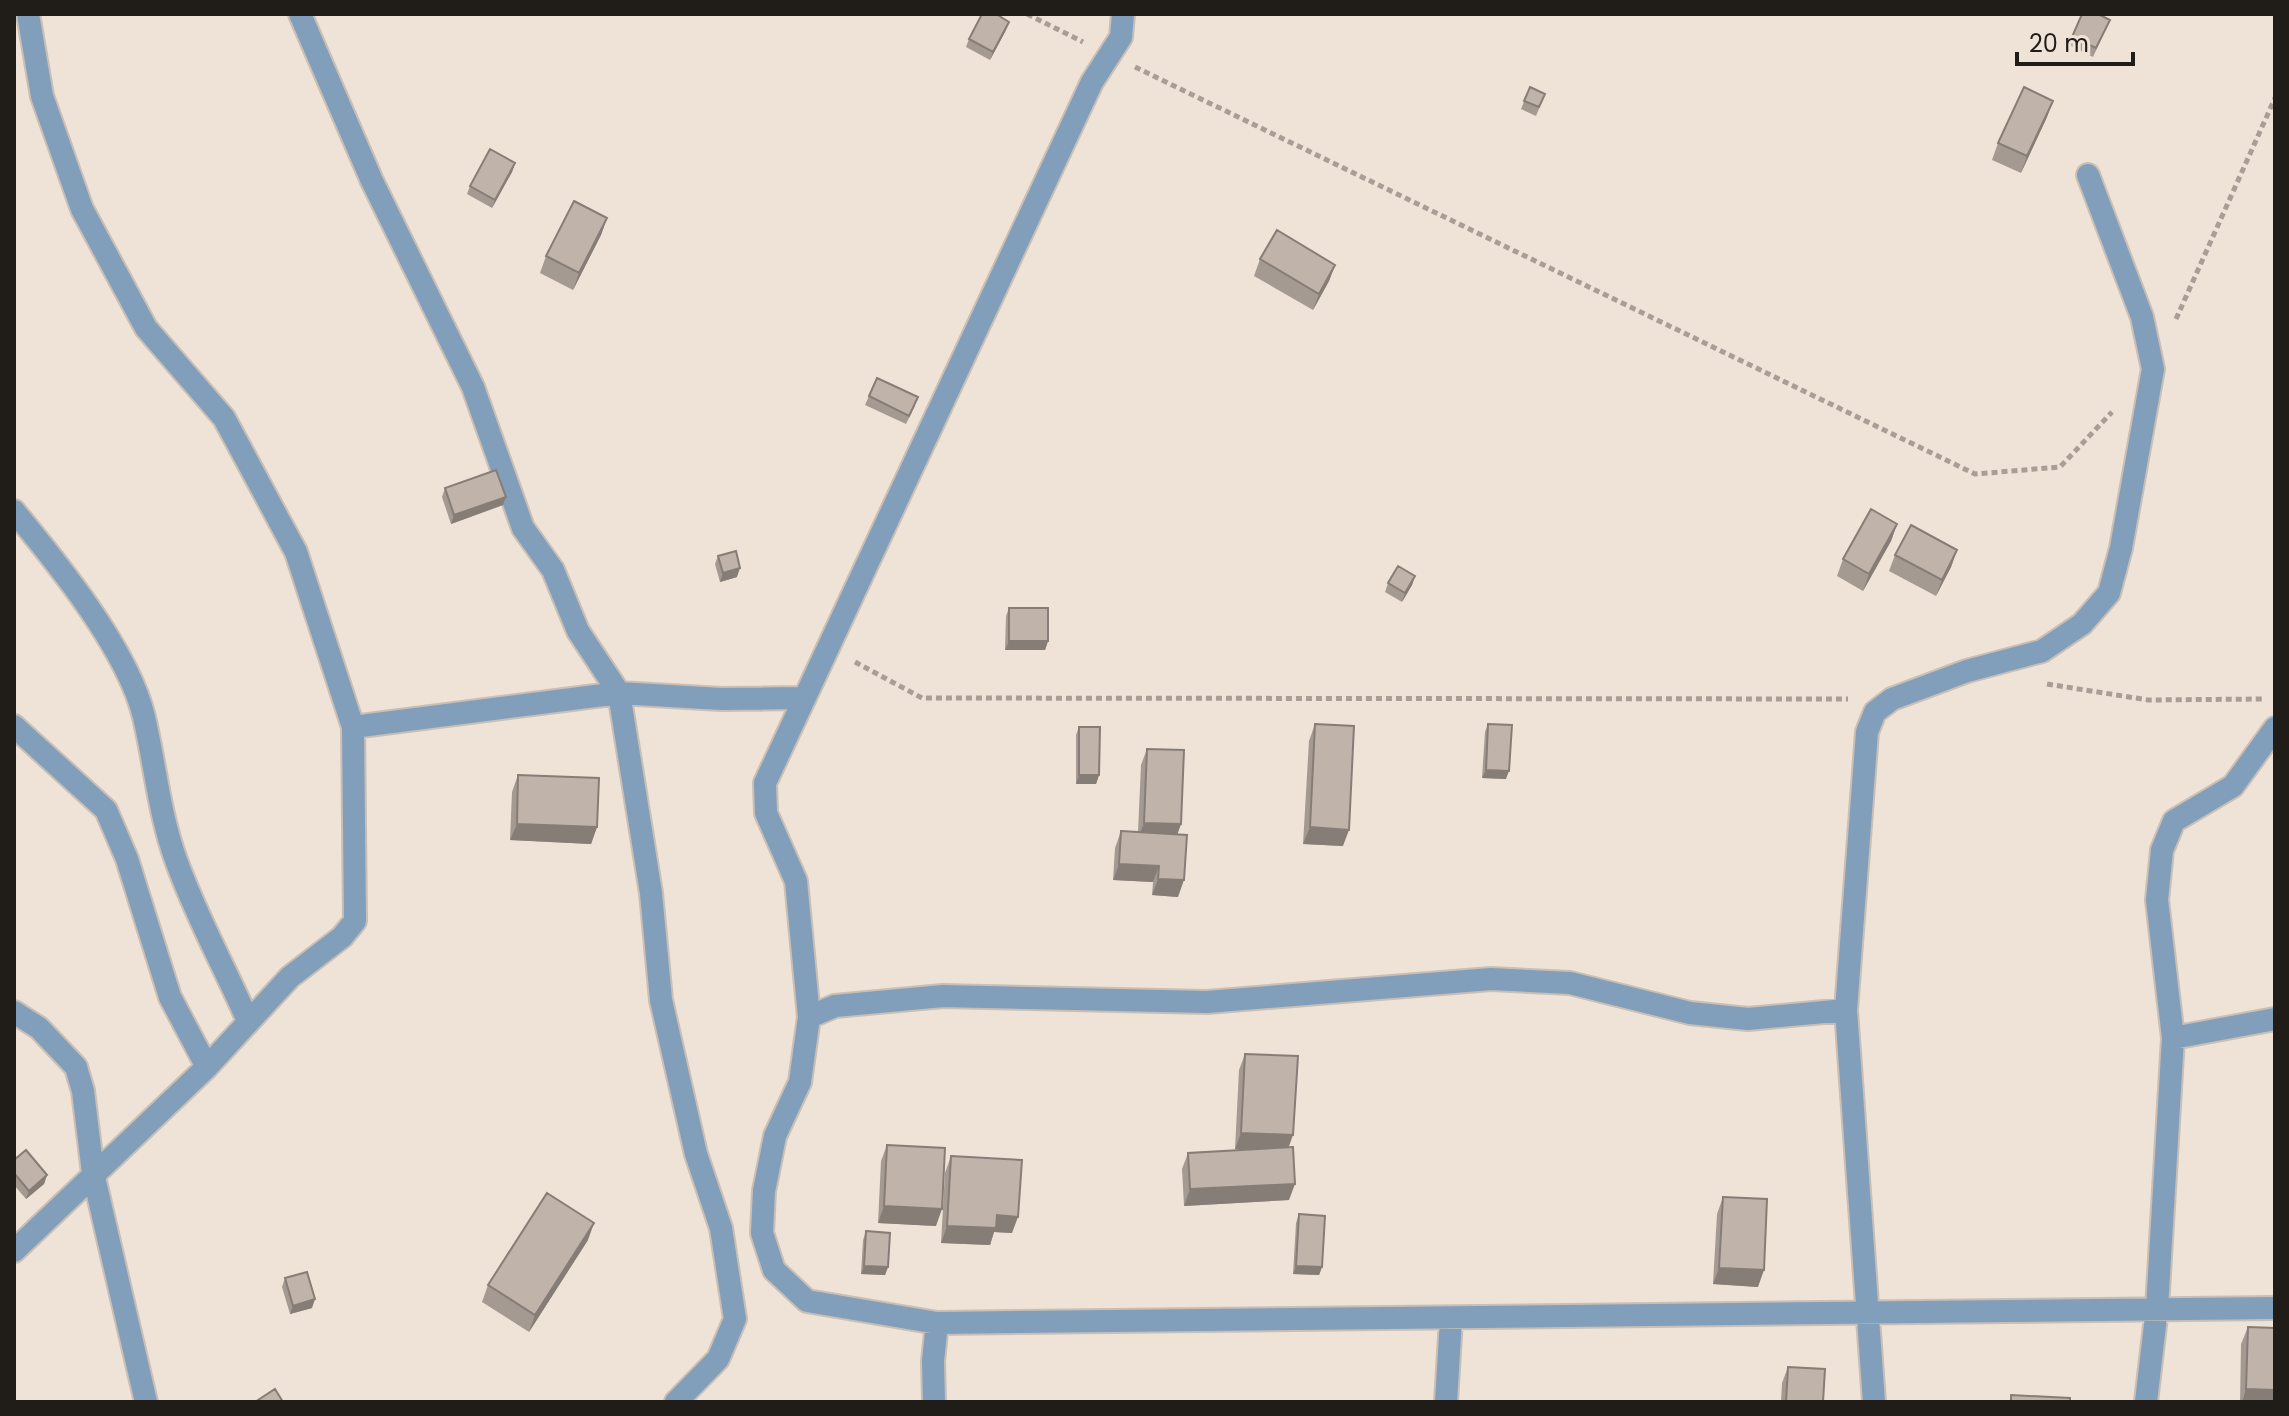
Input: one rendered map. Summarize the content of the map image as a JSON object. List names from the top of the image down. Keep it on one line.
{"scale_bar":"20 m"}
